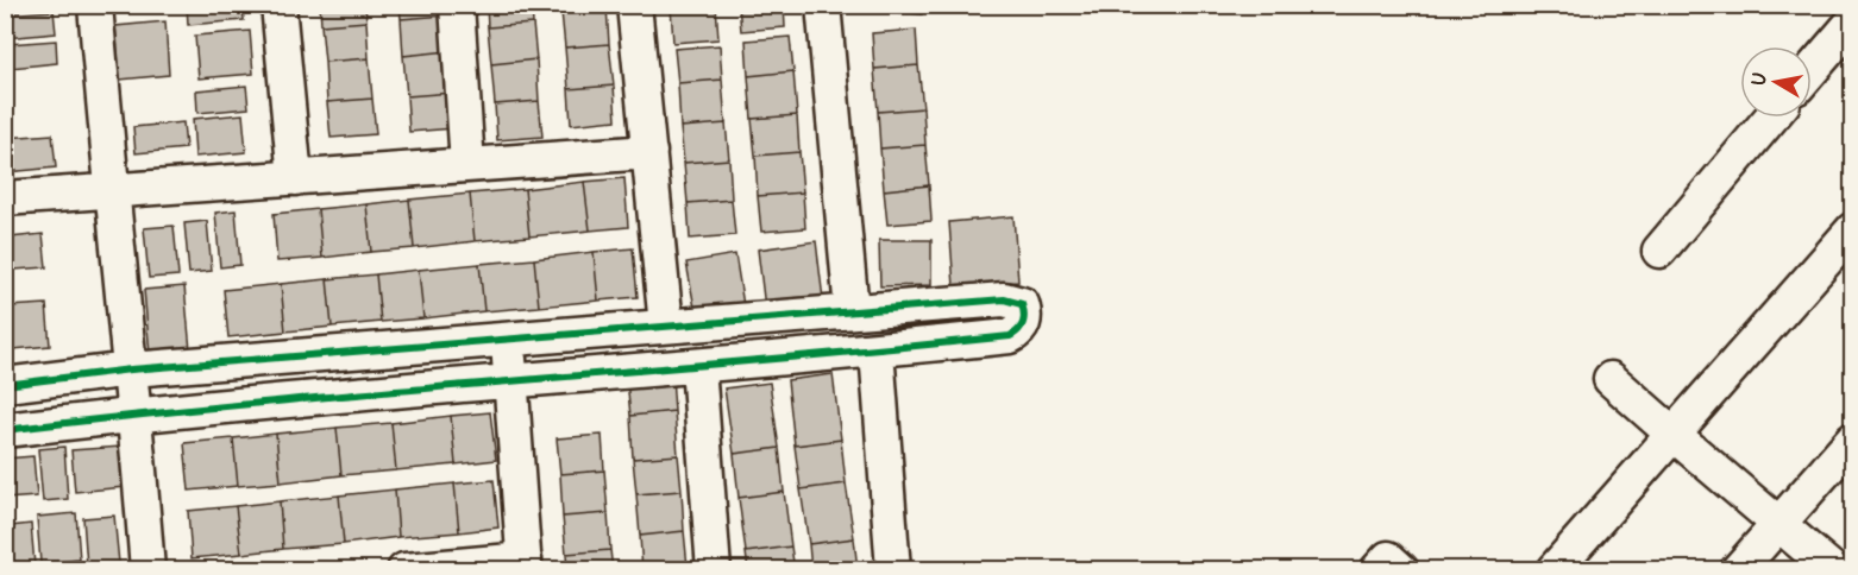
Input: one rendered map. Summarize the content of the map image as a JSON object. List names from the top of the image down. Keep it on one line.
{"north":"left"}
